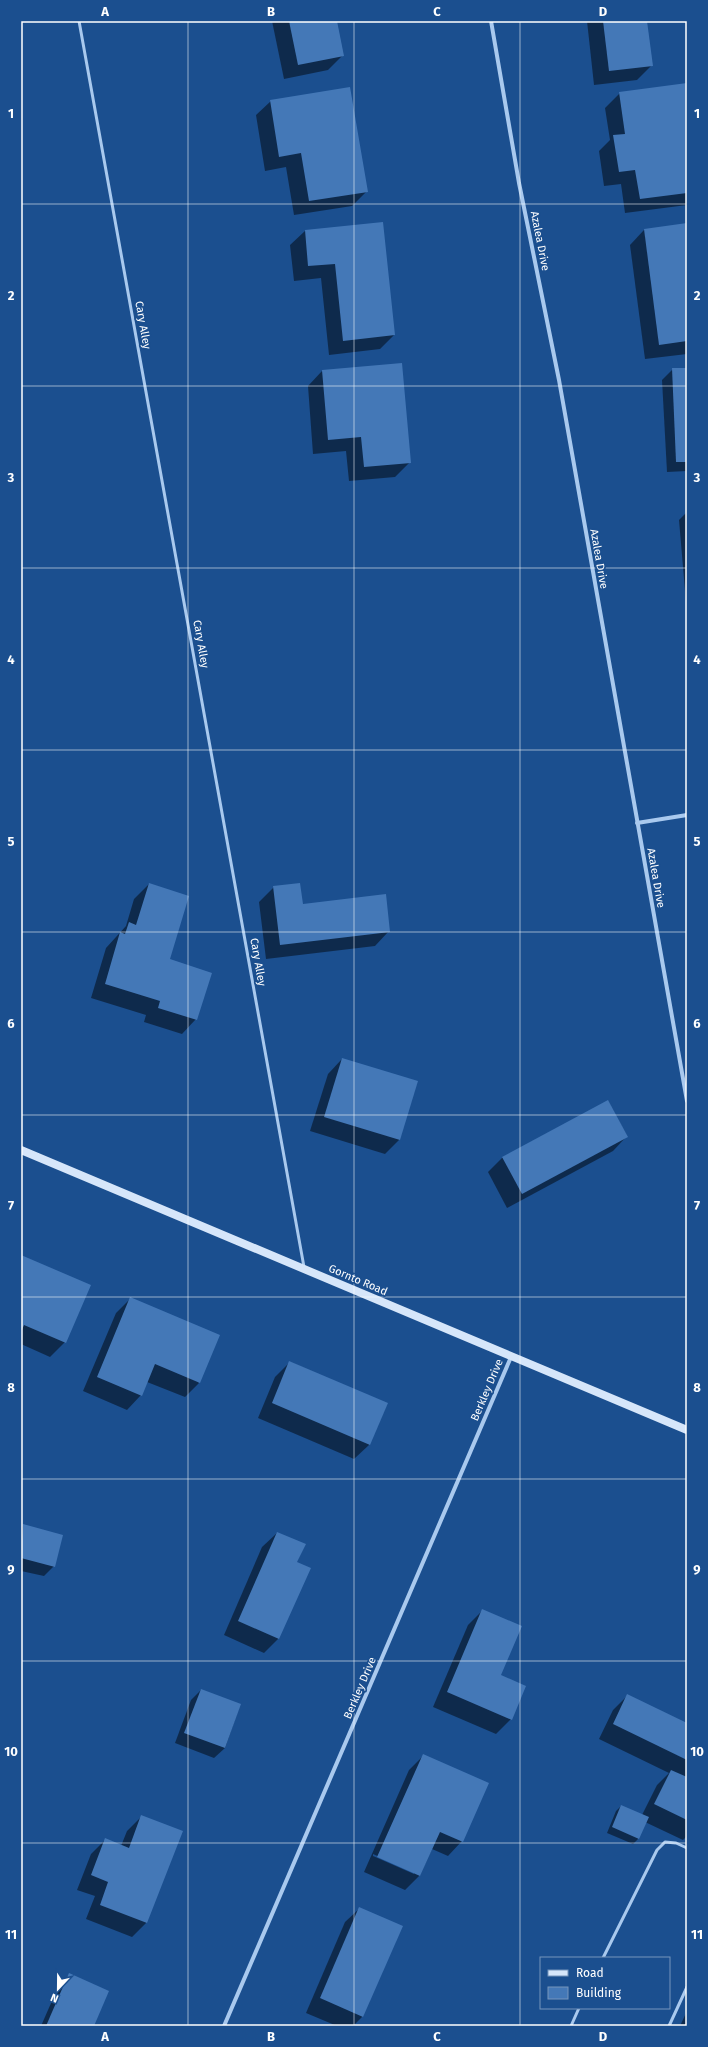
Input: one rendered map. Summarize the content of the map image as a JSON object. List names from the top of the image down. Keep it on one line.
{"streets":{"main road":["Gornto Road"],"street":["Azalea Drive","Berkley Drive"],"lane":["Cary Alley"]},"crossings":[["Cary Alley","Gornto Road"],["Gornto Road","Berkley Drive"]],"legend":["Road","Building"],"north":"bottom","grid":{"columns":["A","B","C","D"],"rows":["1","2","3","4","5","6","7","8","9","10","11"]}}
